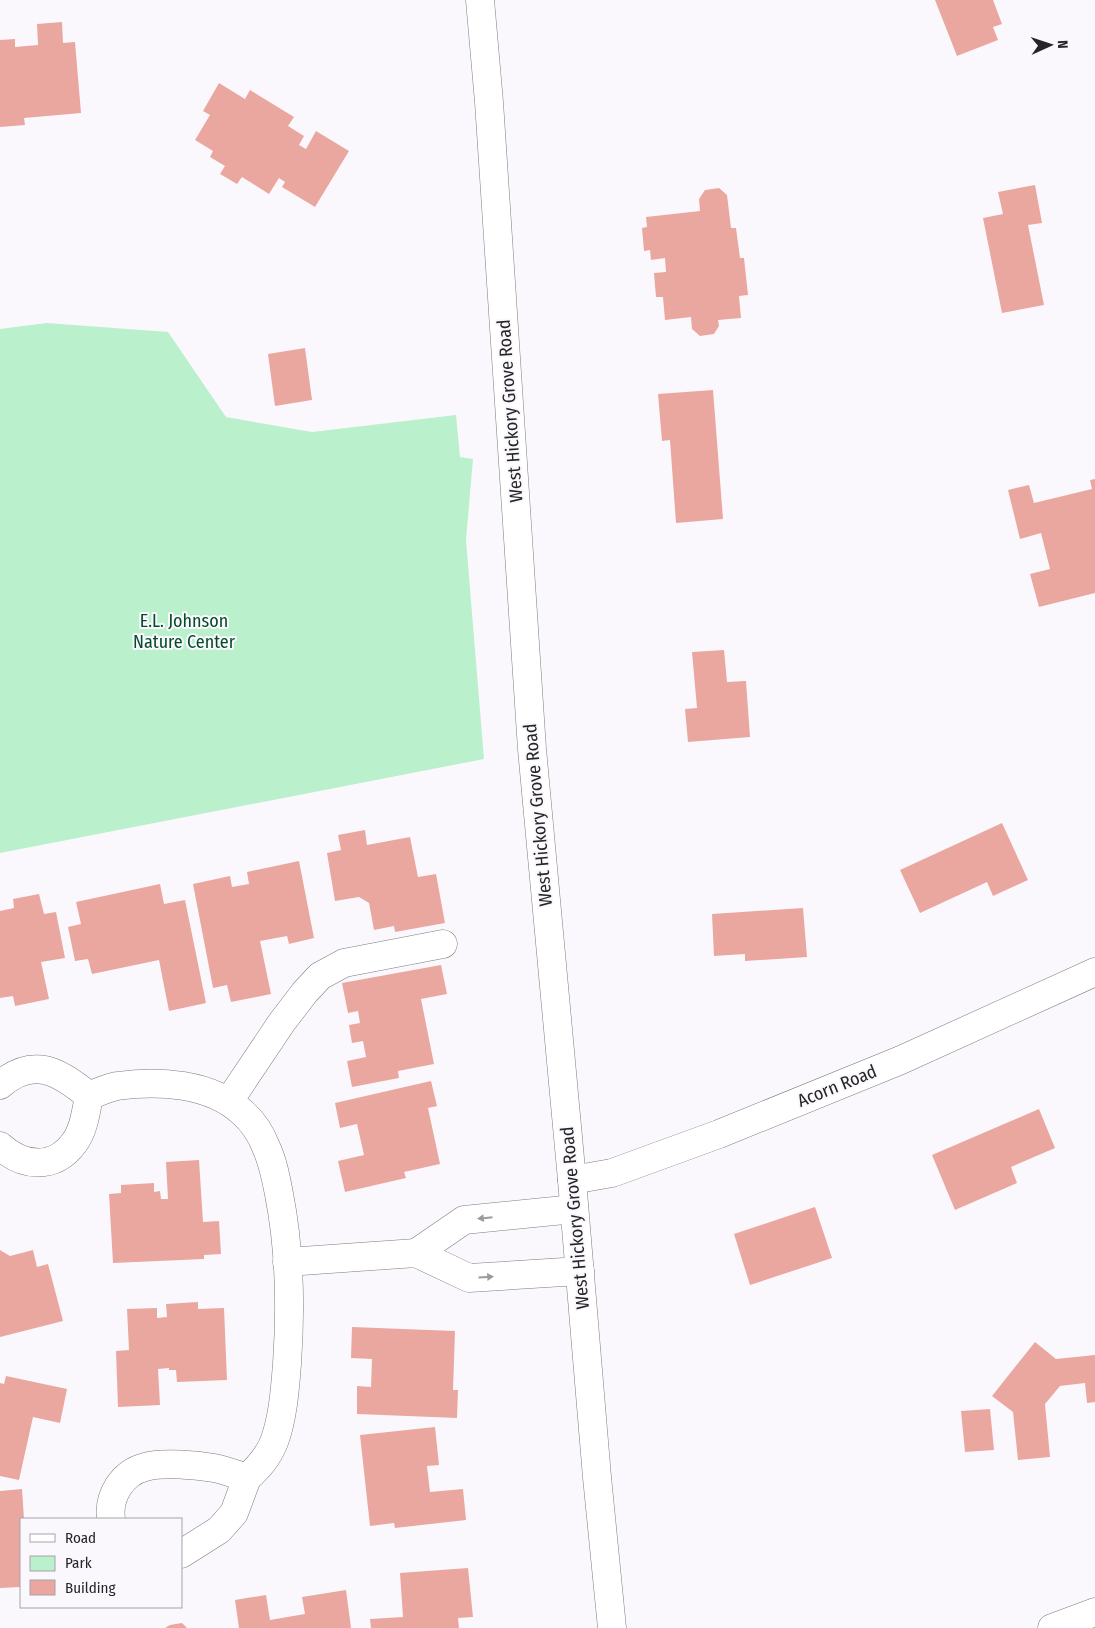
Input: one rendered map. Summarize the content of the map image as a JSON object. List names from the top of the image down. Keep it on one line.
{"streets":{"main road":["West Hickory Grove Road","Acorn Road"]},"crossings":[["West Hickory Grove Road","Acorn Road"]],"parks":["E.L. Johnson Nature Center"],"legend":["Road","Park","Building"],"north":"right"}
